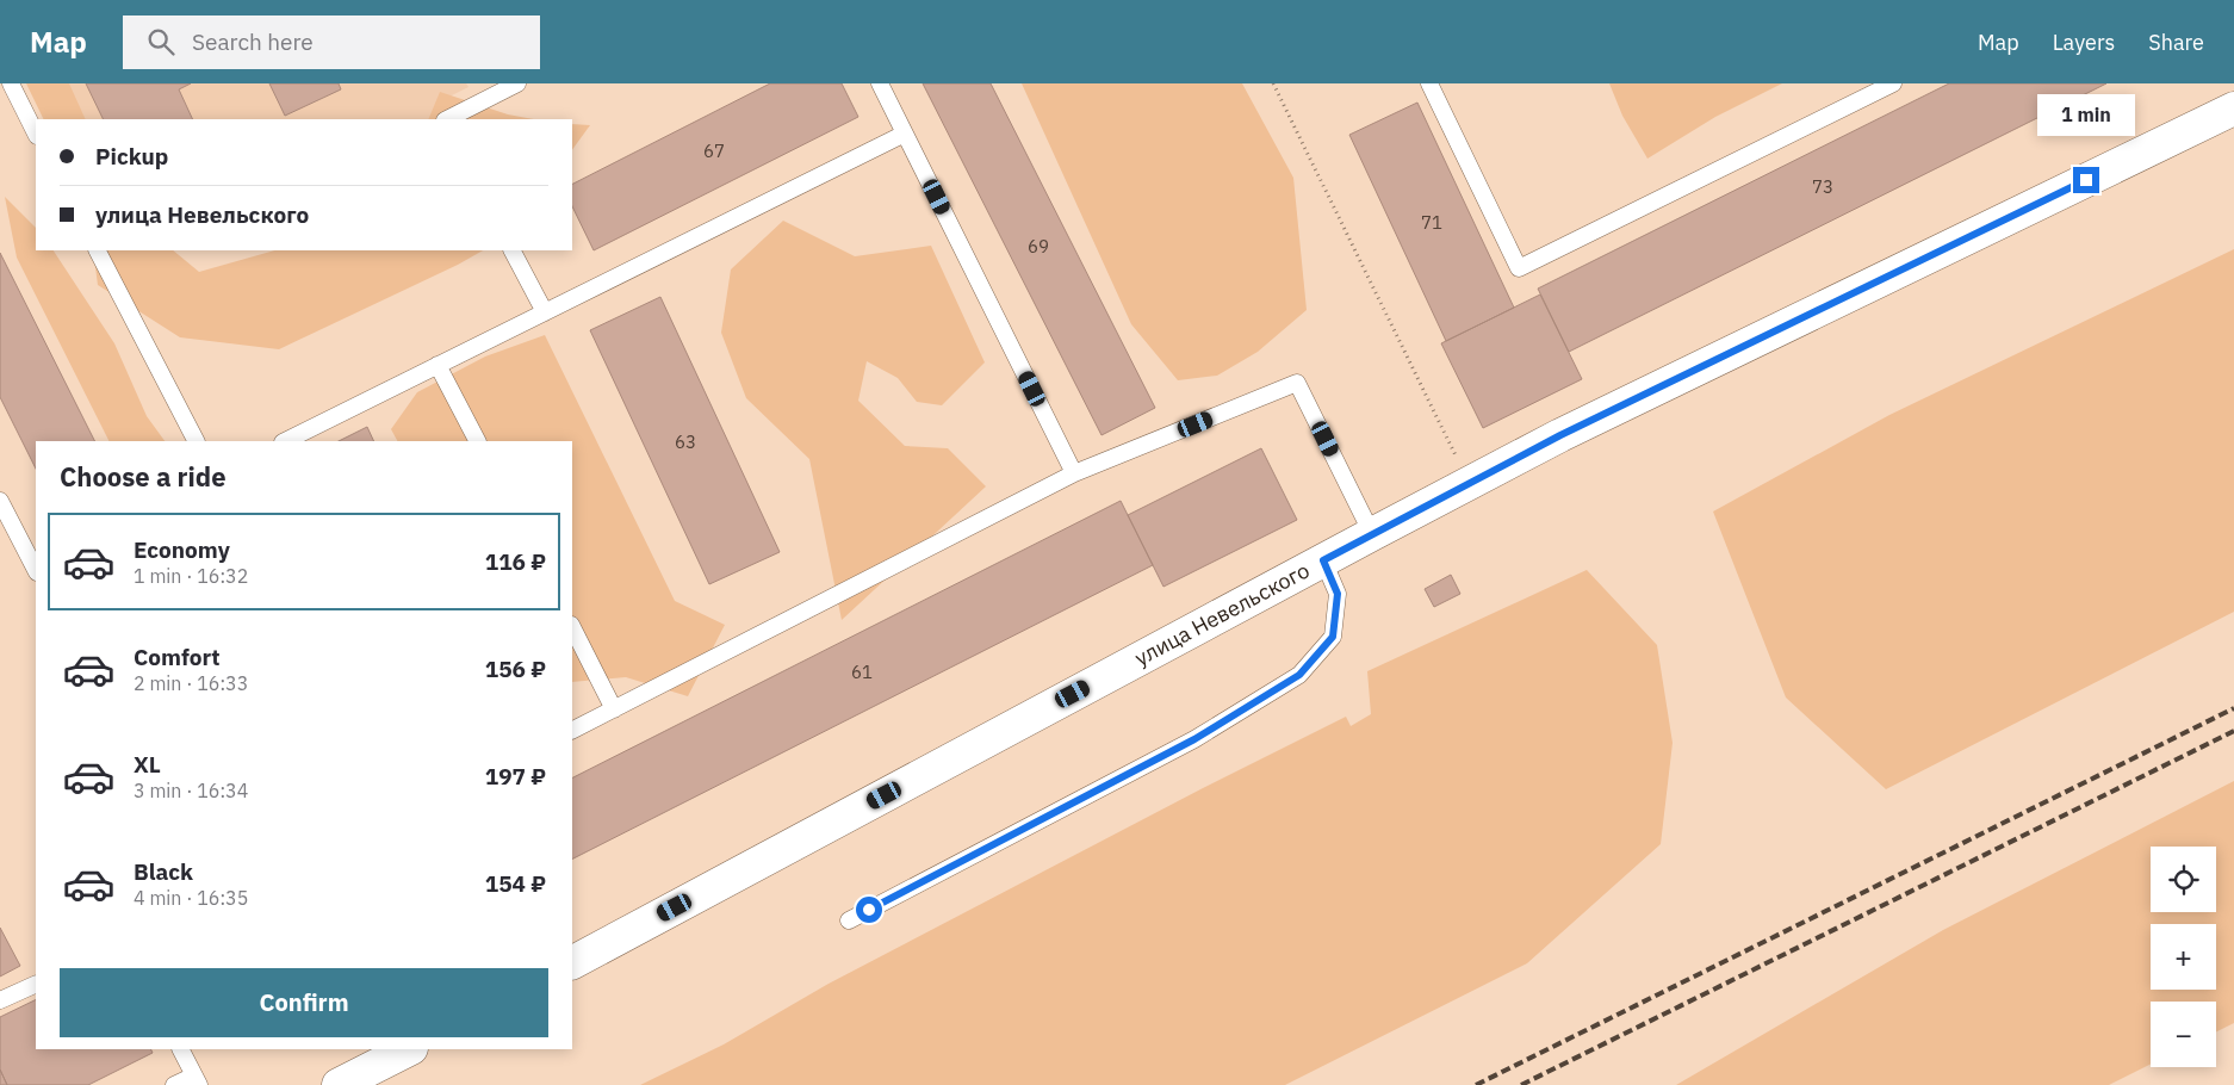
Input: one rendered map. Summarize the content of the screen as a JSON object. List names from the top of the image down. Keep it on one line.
{"streets":{"street":["улица Невельского"]},"house_numbers":["67","73","71","69","63","61"],"page":{"header":"Map","search":"Search here","nav":["Map","Layers","Share"],"bubble":"1 min","banner":["Pickup","улица Невельского"],"heading":"Choose a ride","list":[{"name":"Economy","note":"1 min · 16:32","value":"116 ₽"},{"name":"Comfort","note":"2 min · 16:33","value":"156 ₽"},{"name":"XL","note":"3 min · 16:34","value":"197 ₽"},{"name":"Black","note":"4 min · 16:35","value":"154 ₽"}],"map_buttons":["+","−"],"buttons":"Confirm"}}
